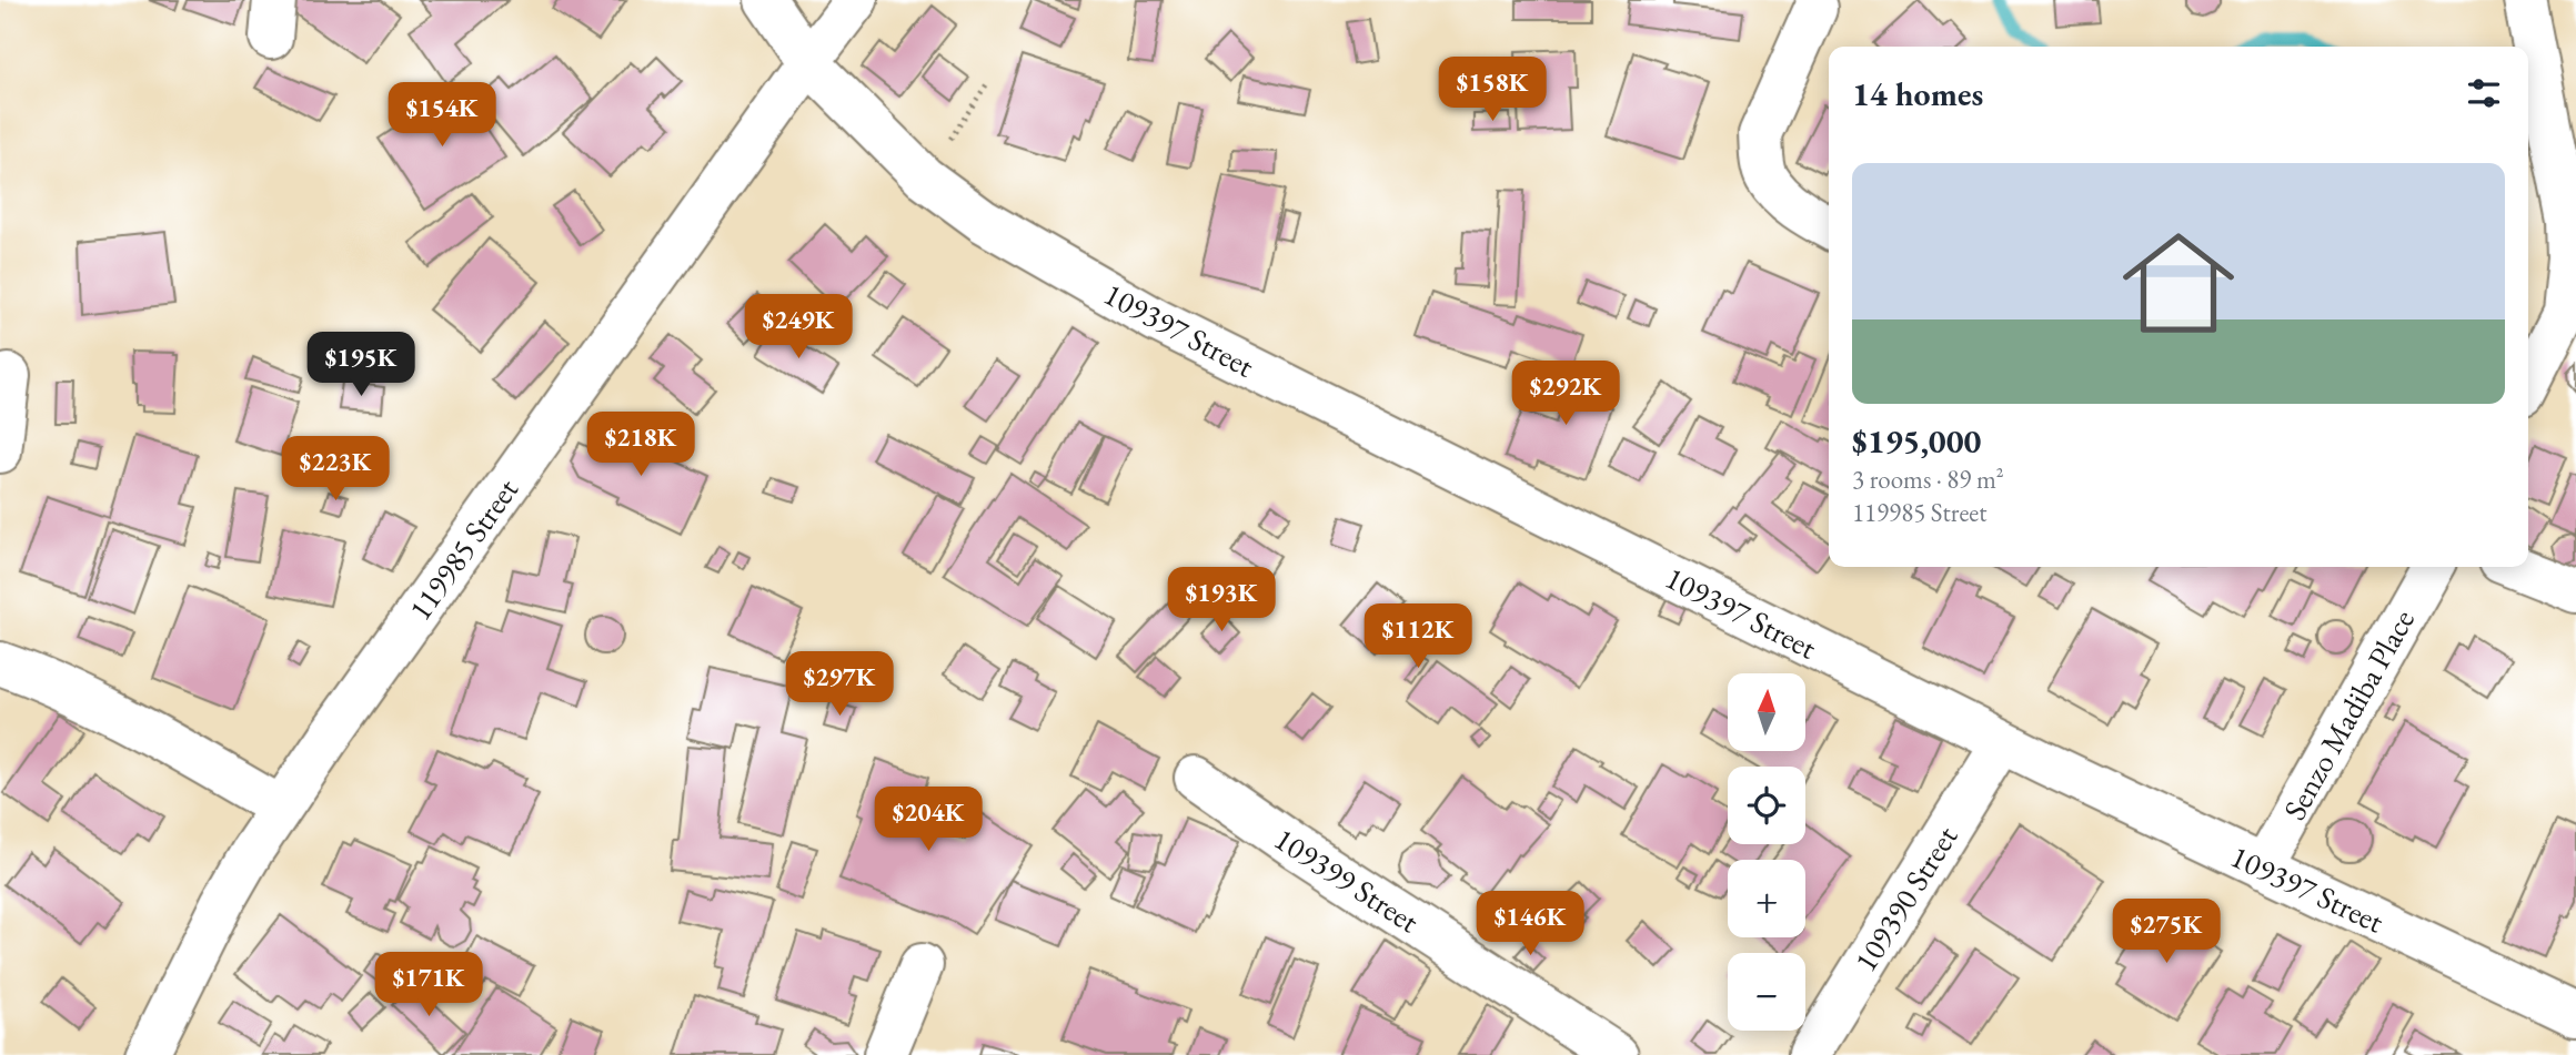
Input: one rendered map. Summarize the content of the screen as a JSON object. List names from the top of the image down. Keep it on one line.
{"streets":{"street":["109397 Street","119985 Street","Senzo Madiba Place","109399 Street","109390 Street"]},"crossings":[["109397 Street","119985 Street"],["109397 Street","Senzo Madiba Place"],["109397 Street","109390 Street"]],"north":"top","page":{"heading":"14 homes","price":["$158K","$154K","$249K","$195K","$292K","$218K","$223K","$193K","$112K","$297K","$204K","$146K","$275K","$171K"],"list":[{"name":"$195,000","note":"3 rooms · 89 m² · 119985 Street"}],"map_buttons":["+","−"]}}
